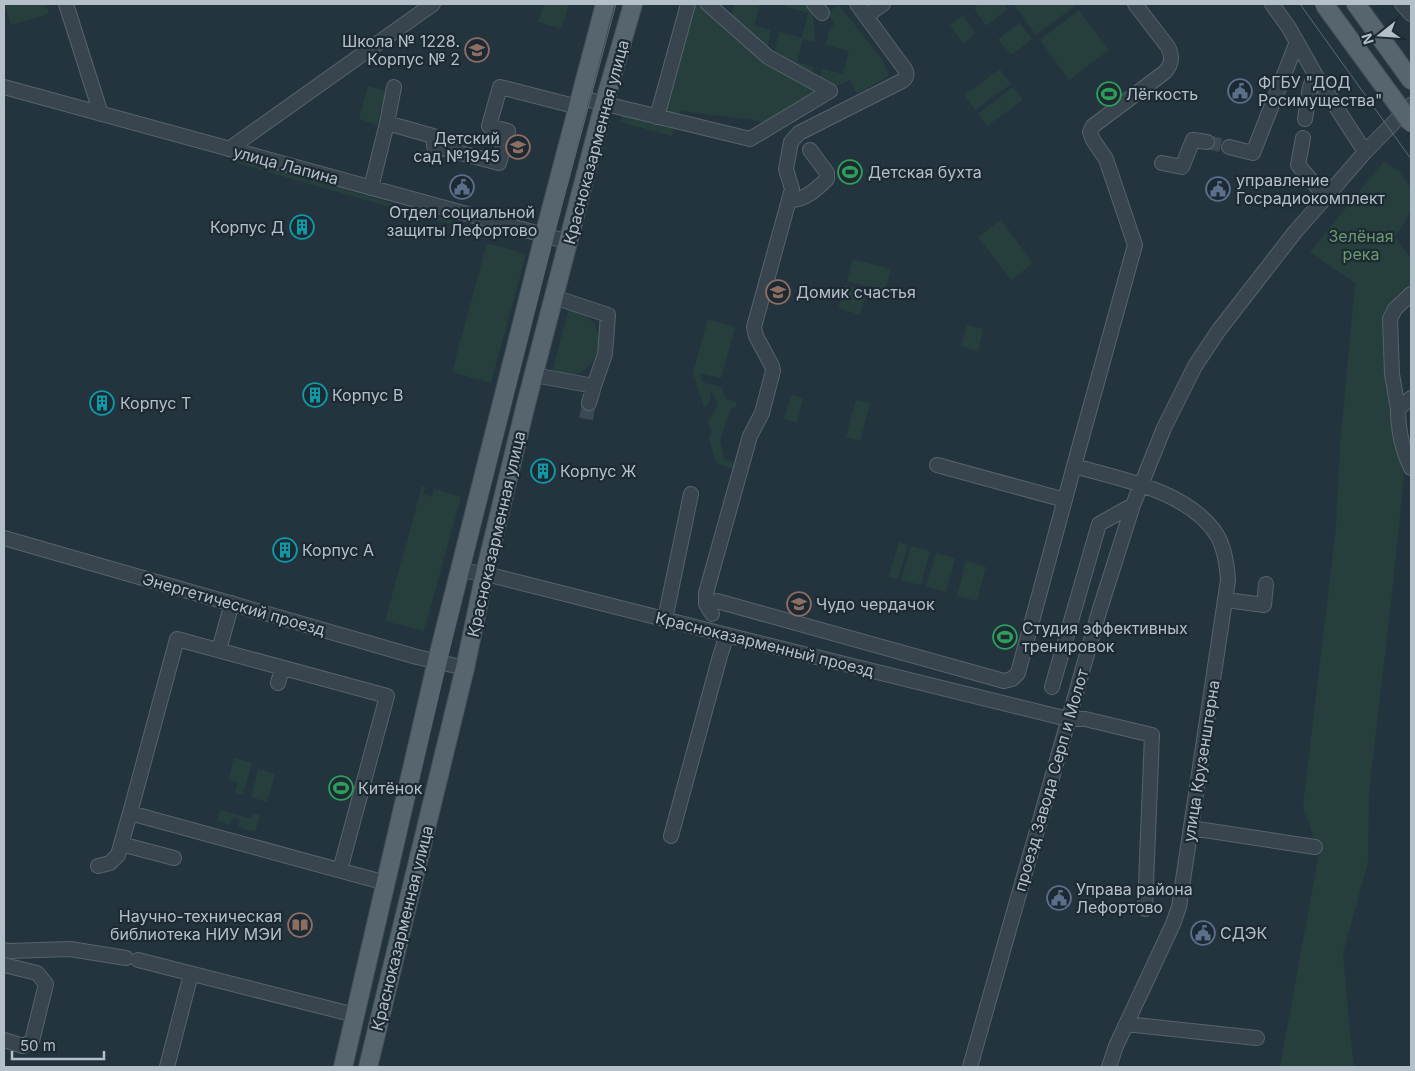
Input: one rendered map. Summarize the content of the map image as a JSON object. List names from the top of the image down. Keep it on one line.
{"streets":{"main road":["Красноказарменная улица"],"street":["улица Лапина","Энергетический проезд","Красноказарменный проезд","улица Крузенштерна","проезд Завода Серп и Молот"]},"crossings":[["Красноказарменная улица","улица Лапина"],["Красноказарменная улица","Энергетический проезд"],["Красноказарменная улица","Красноказарменный проезд"],["Красноказарменный проезд","проезд Завода Серп и Молот"],["улица Крузенштерна","проезд Завода Серп и Молот"]],"parks":["Зелёная река"],"places":{"school or university":["Школа № 1228. Корпус № 2","Детский сад №1945","Домик счастья","Чудо чердачок"],"public building":["ФГБУ \"ДОД Росимущества\"","Отдел социальной защиты Лефортово","управление Госрадиокомплект","Управа района Лефортово","СДЭК"],"sports":["Лёгкость","Детская бухта","Студия эффективных тренировок","Китёнок"],"building":["Корпус Д","Корпус В","Корпус Т","Корпус Ж","Корпус А"],"library":["Научно-техническая библиотека НИУ МЭИ"]},"scale_bar":"50 m","north":"left"}
